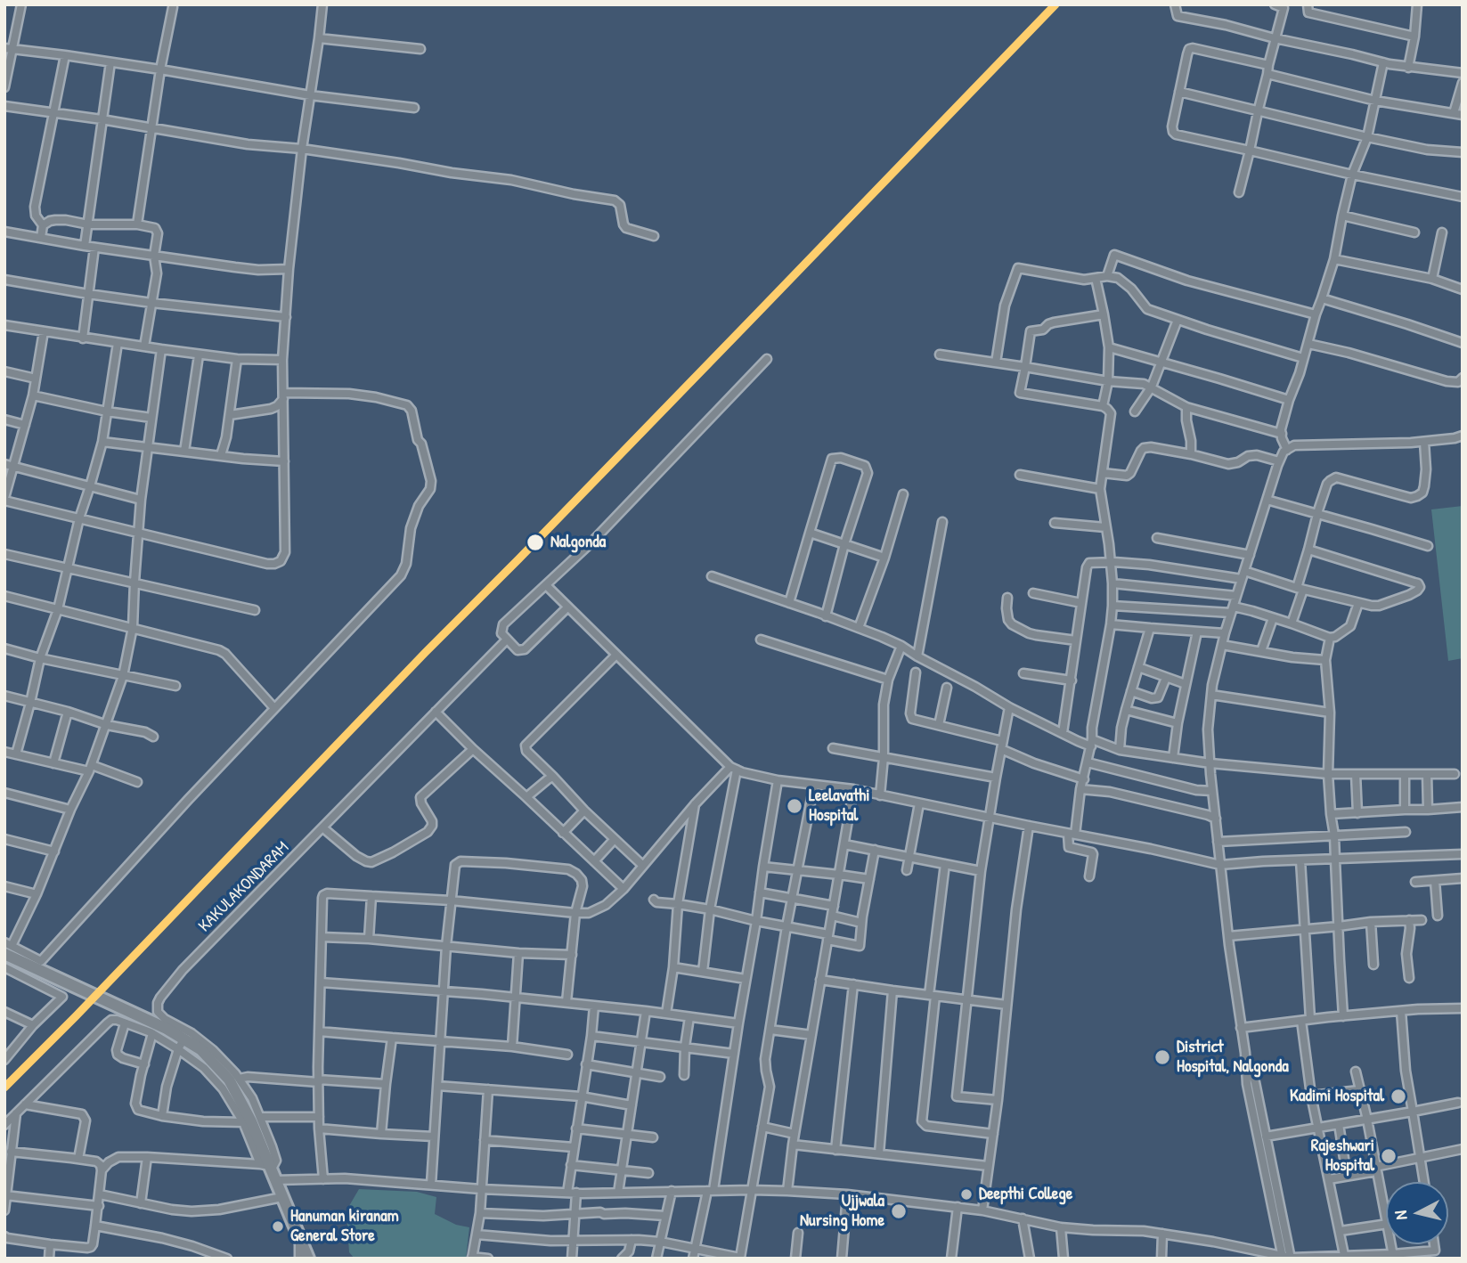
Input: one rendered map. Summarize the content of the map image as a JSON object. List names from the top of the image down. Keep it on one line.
{"streets":{"street":["KAKULAKONDARAM"]},"places":["Nalgonda","Leelavathi Hospital","District Hospital, Nalgonda","Kadimi Hospital","Rajeshwari Hospital","Deepthi College","Ujjwala Nursing Home","Hanuman kiranam General Store"],"north":"left"}
